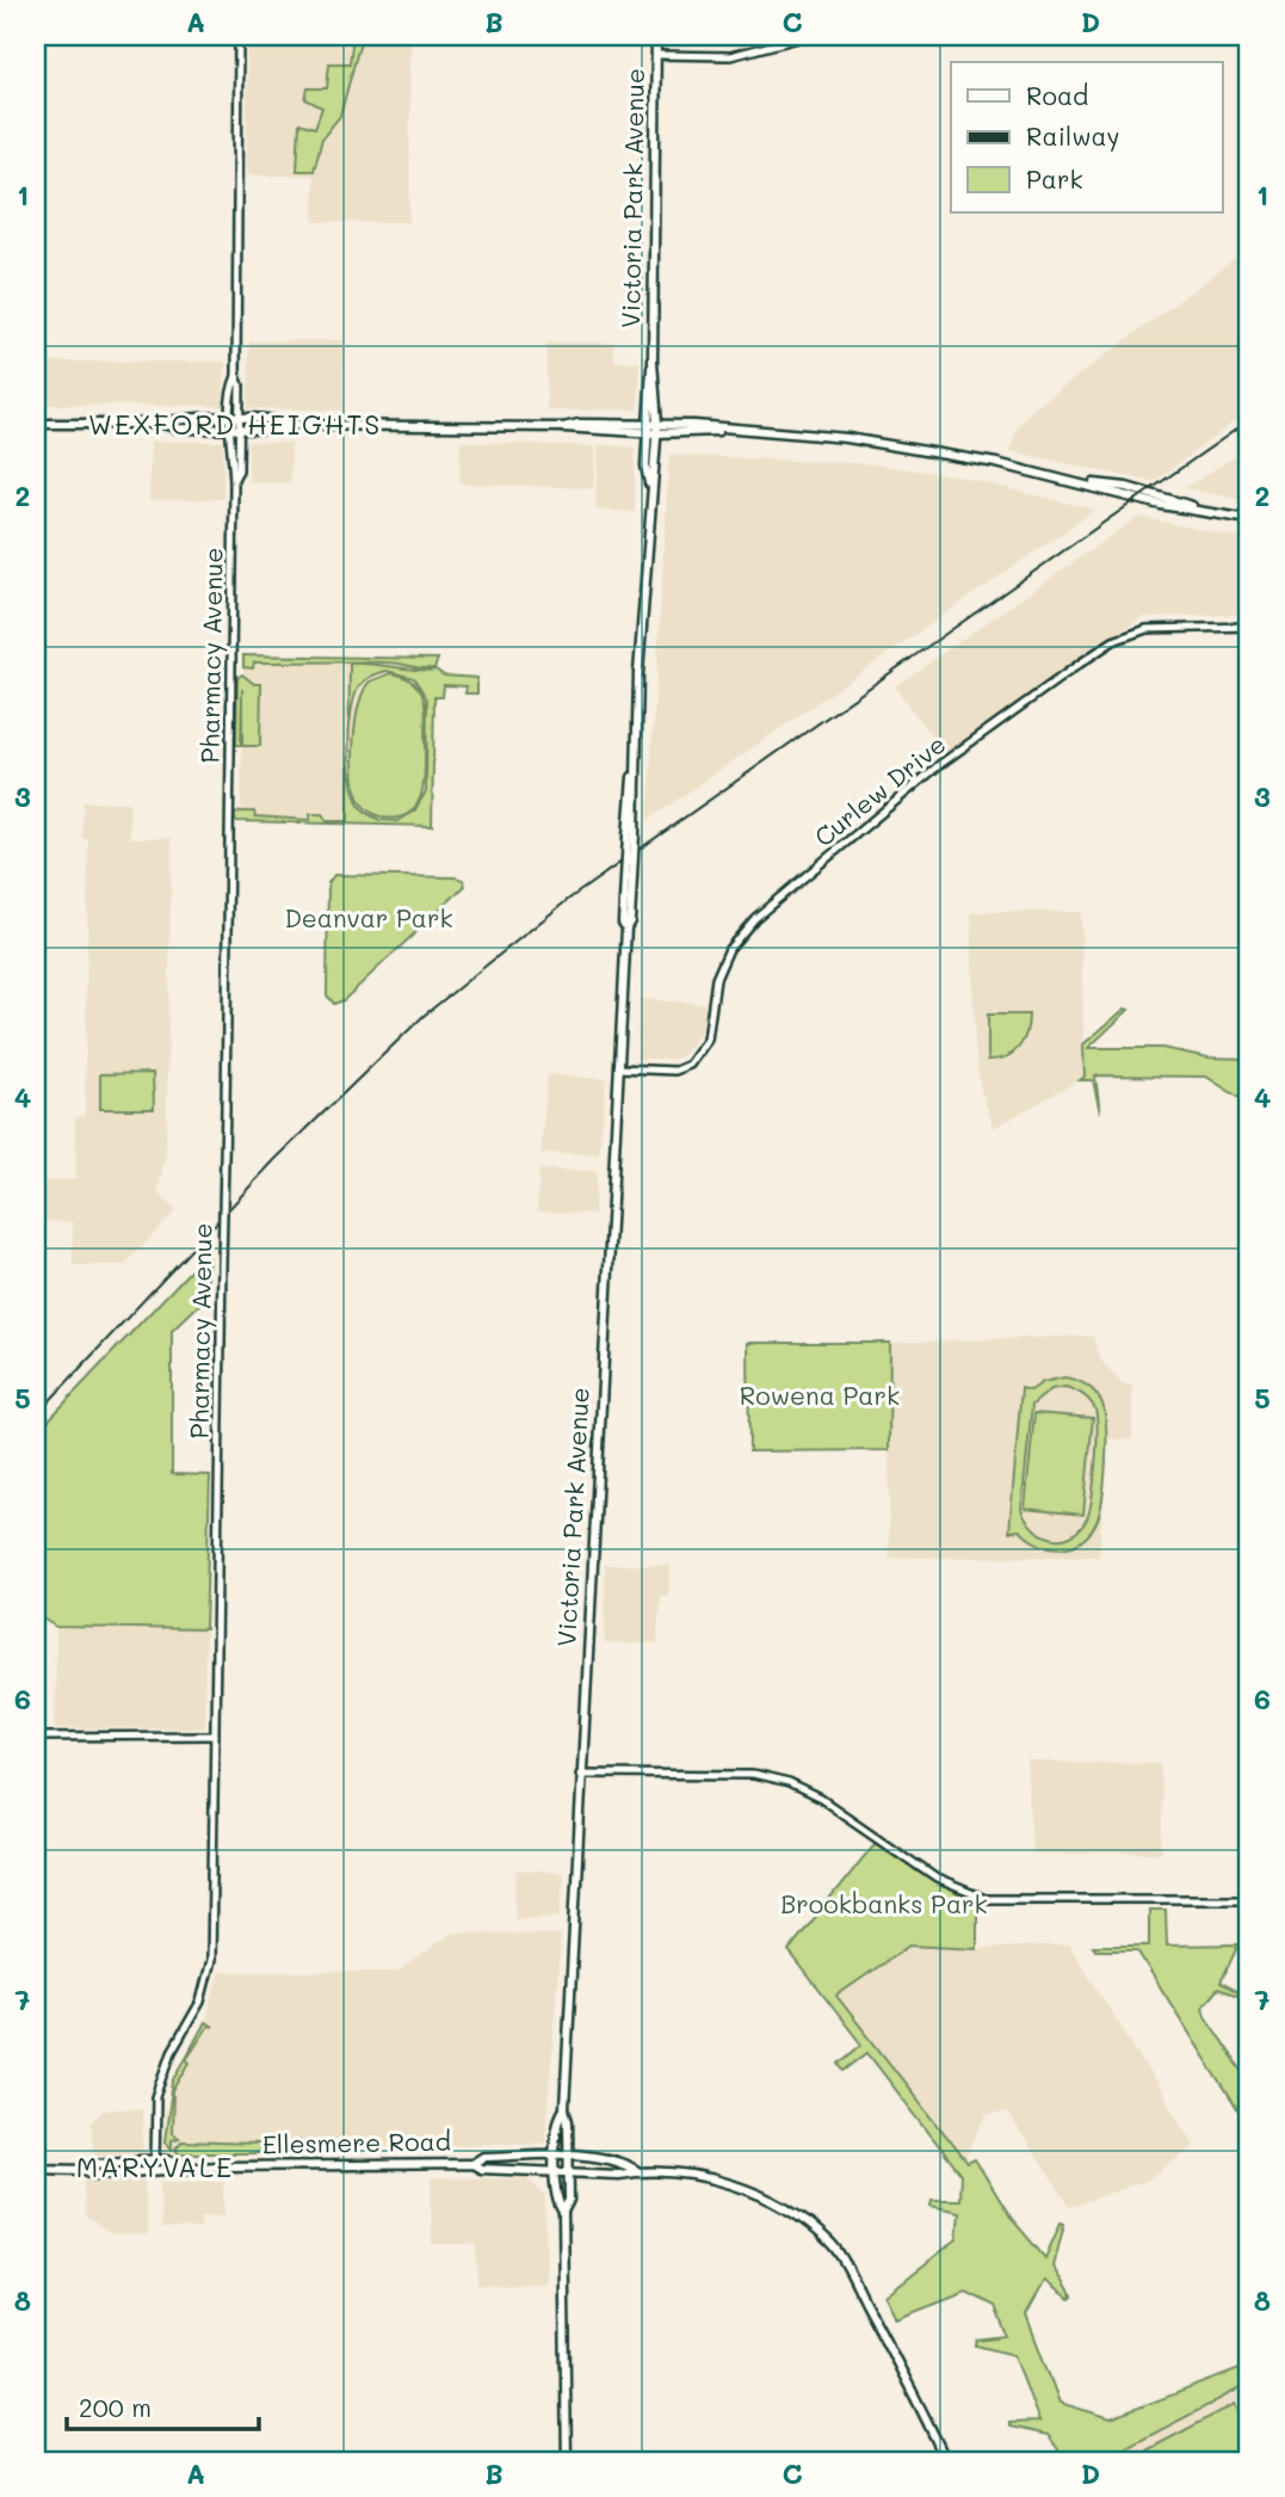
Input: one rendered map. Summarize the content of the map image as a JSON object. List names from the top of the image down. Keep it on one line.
{"streets":{"main road":["Victoria Park Avenue","Ellesmere Road"],"street":["Pharmacy Avenue","Curlew Drive"]},"crossings":[["Victoria Park Avenue","Curlew Drive"],["Victoria Park Avenue","Ellesmere Road"],["Pharmacy Avenue","Ellesmere Road"]],"districts":["WEXFORD HEIGHTS","MARYVALE"],"parks":["Deanvar Park","Rowena Park","Brookbanks Park"],"legend":["Road","Railway","Park"],"scale_bar":"200 m","grid":{"columns":["A","B","C","D"],"rows":["1","2","3","4","5","6","7","8"]}}
